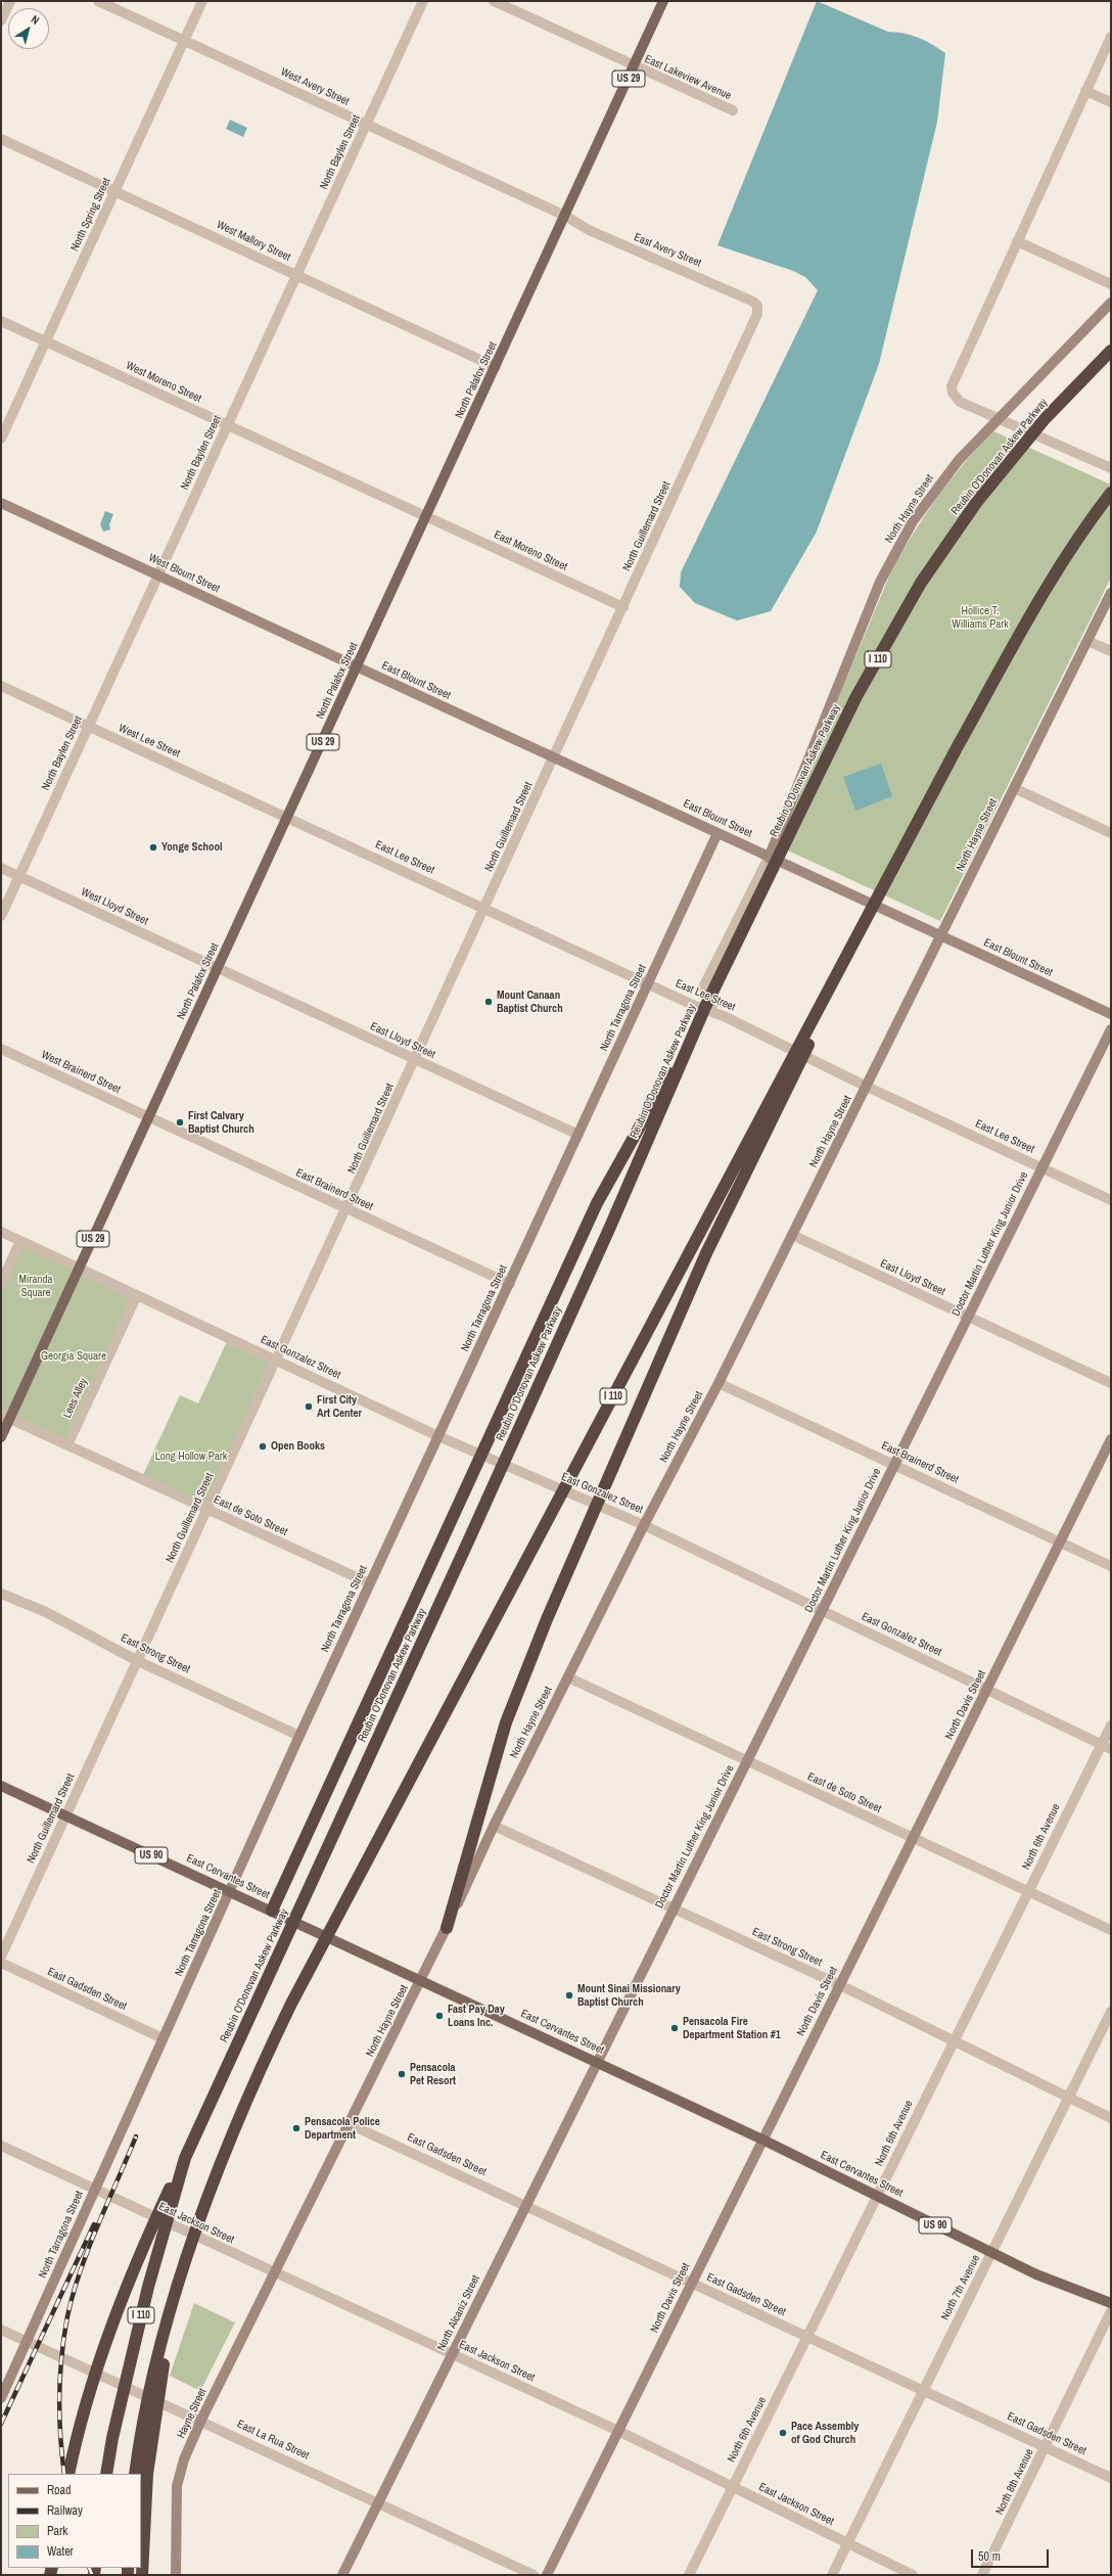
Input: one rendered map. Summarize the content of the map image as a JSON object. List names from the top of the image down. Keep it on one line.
{"streets":{"highway":["Reubin O'Donovan Askew Parkway","I 110"],"main road":["US 29","North Palafox Street","US 90","East Cervantes Street"],"street":["East Lakeview Avenue","West Avery Street","North Baylen Street","North Spring Street","West Mallory Street","East Avery Street","West Moreno Street","North Hayne Street","North Guillemard Street","East Moreno Street","West Blount Street","East Blount Street","West Lee Street","East Lee Street","West Lloyd Street","North Tarragona Street","East Lloyd Street","West Brainerd Street","East Brainerd Street","Doctor Martin Luther King Junior Drive","East Gonzalez Street","Lees Alley","East de Soto Street","East Strong Street","North Davis Street","North 6th Avenue","East Gadsden Street","East Jackson Street","North 7th Avenue","North Alcaniz Street","Hayne Street","East La Rua Street","North 8th Avenue"]},"crossings":[["East Lakeview Avenue","North Palafox Street"],["West Avery Street","North Baylen Street"],["West Avery Street","North Spring Street"],["West Avery Street","East Avery Street"],["West Avery Street","North Palafox Street"],["North Baylen Street","West Mallory Street"],["North Baylen Street","West Moreno Street"],["North Baylen Street","West Blount Street"],["North Baylen Street","West Lee Street"],["North Baylen Street","West Lloyd Street"],["North Spring Street","West Mallory Street"],["North Spring Street","West Moreno Street"],["West Mallory Street","North Palafox Street"],["East Avery Street","North Palafox Street"],["East Avery Street","North Guillemard Street"],["North Palafox Street","West Moreno Street"],["North Palafox Street","East Moreno Street"],["North Palafox Street","West Blount Street"],["North Palafox Street","East Blount Street"],["North Palafox Street","West Lee Street"],["North Palafox Street","East Lee Street"],["North Palafox Street","West Lloyd Street"],["North Palafox Street","East Lloyd Street"],["North Palafox Street","West Brainerd Street"],["North Palafox Street","East Brainerd Street"],["North Palafox Street","East Gonzalez Street"],["North Palafox Street","East de Soto Street"],["West Moreno Street","East Moreno Street"],["North Hayne Street","East Blount Street"],["North Hayne Street","East Lee Street"],["North Hayne Street","East Lloyd Street"],["North Hayne Street","East Brainerd Street"],["North Hayne Street","East Gonzalez Street"],["North Hayne Street","East de Soto Street"],["North Hayne Street","East Strong Street"],["North Hayne Street","East Cervantes Street"],["North Hayne Street","East Gadsden Street"],["North Hayne Street","East Jackson Street"],["North Hayne Street","Hayne Street"],["North Guillemard Street","East Moreno Street"],["North Guillemard Street","East Blount Street"],["North Guillemard Street","East Lee Street"],["North Guillemard Street","East Lloyd Street"],["North Guillemard Street","East Brainerd Street"],["North Guillemard Street","East Gonzalez Street"],["North Guillemard Street","East de Soto Street"],["North Guillemard Street","East Strong Street"],["West Blount Street","East Blount Street"],["East Blount Street","North Tarragona Street"],["West Lee Street","East Lee Street"],["East Lee Street","North Tarragona Street"],["East Lee Street","Doctor Martin Luther King Junior Drive"],["West Lloyd Street","East Lloyd Street"],["North Tarragona Street","East Lloyd Street"],["North Tarragona Street","East Brainerd Street"],["North Tarragona Street","East Gonzalez Street"],["North Tarragona Street","East de Soto Street"],["North Tarragona Street","East Strong Street"],["North Tarragona Street","East Gadsden Street"],["North Tarragona Street","East Jackson Street"],["North Tarragona Street","East La Rua Street"],["East Lloyd Street","Doctor Martin Luther King Junior Drive"],["West Brainerd Street","East Brainerd Street"],["East Brainerd Street","Doctor Martin Luther King Junior Drive"],["East Brainerd Street","North Davis Street"],["Doctor Martin Luther King Junior Drive","East Gonzalez Street"],["Doctor Martin Luther King Junior Drive","East de Soto Street"],["Doctor Martin Luther King Junior Drive","East Strong Street"],["Doctor Martin Luther King Junior Drive","East Cervantes Street"],["Doctor Martin Luther King Junior Drive","North Alcaniz Street"],["East Gonzalez Street","Lees Alley"],["East Gonzalez Street","North Davis Street"],["East Gonzalez Street","North 6th Avenue"],["Lees Alley","East de Soto Street"],["East de Soto Street","North Davis Street"],["East de Soto Street","North 6th Avenue"],["East Strong Street","North Davis Street"],["East Strong Street","North 6th Avenue"],["East Strong Street","North 7th Avenue"],["North Davis Street","East Cervantes Street"],["North Davis Street","East Gadsden Street"],["North Davis Street","East Jackson Street"],["North 6th Avenue","East Cervantes Street"],["North 6th Avenue","East Gadsden Street"],["North 6th Avenue","East Jackson Street"],["East Cervantes Street","North 7th Avenue"],["East Cervantes Street","North Alcaniz Street"],["East Gadsden Street","North 7th Avenue"],["East Gadsden Street","North Alcaniz Street"],["East Gadsden Street","North 8th Avenue"],["East Jackson Street","North 7th Avenue"],["East Jackson Street","North Alcaniz Street"],["East Jackson Street","Hayne Street"],["North Alcaniz Street","East La Rua Street"],["Hayne Street","East La Rua Street"]],"parks":["Hollice T. Williams Park","Miranda Square","Georgia Square","Long Hollow Park"],"places":["Yonge School","Mount Canaan Baptist Church","First Calvary Baptist Church","First City Art Center","Open Books","Mount Sinai Missionary Baptist Church","Fast Pay Day Loans Inc.","Pensacola Fire Department Station #1","Pensacola Pet Resort","Pensacola Police Department","Pace Assembly of God Church"],"legend":["Road","Railway","Park","Water"],"scale_bar":"50 m","north":"top right"}
